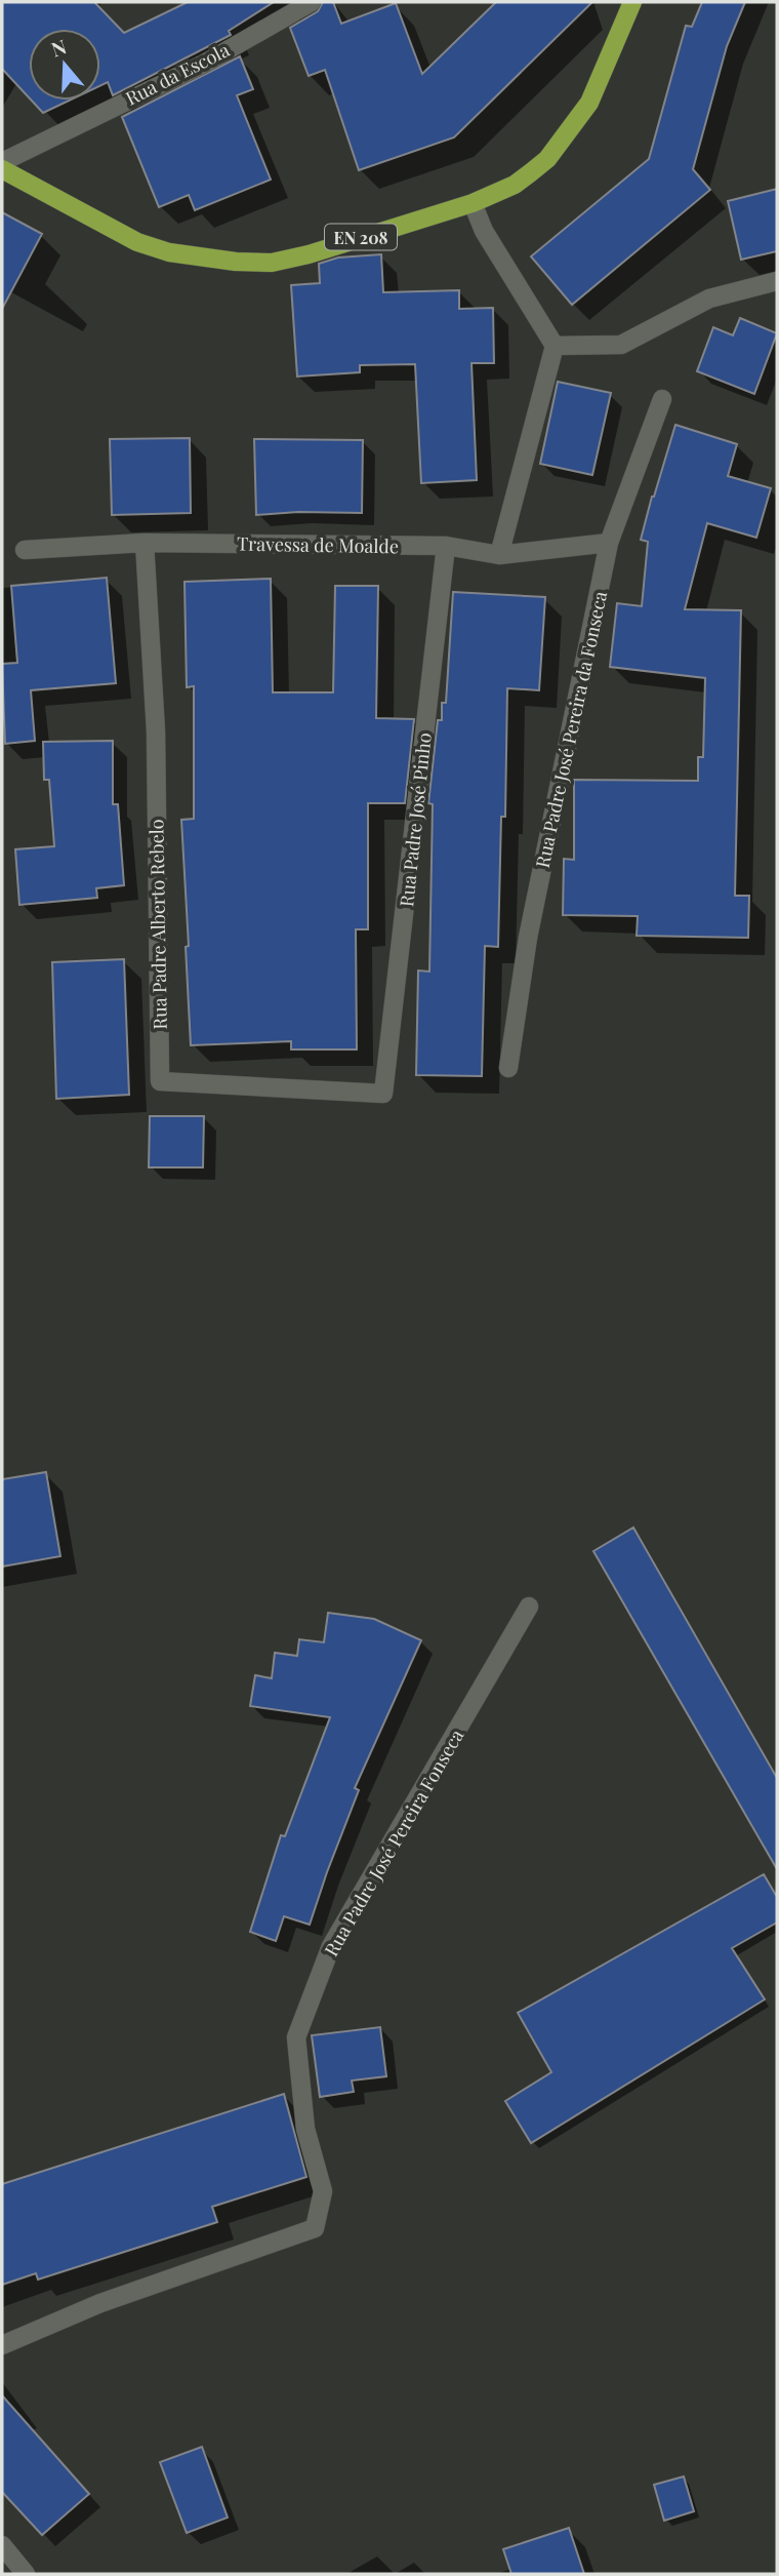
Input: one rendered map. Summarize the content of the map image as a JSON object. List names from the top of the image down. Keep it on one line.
{"streets":{"main road":["EN 208"],"street":["Rua da Escola","Travessa de Moalde","Rua Padre José Pereira da Fonseca","Rua Padre José Pinho","Rua Padre Alberto Rebelo","Rua Padre José Pereira Fonseca"]},"crossings":[["Travessa de Moalde","Rua Padre José Pereira da Fonseca"],["Travessa de Moalde","Rua Padre José Pinho"],["Travessa de Moalde","Rua Padre Alberto Rebelo"],["Rua Padre José Pinho","Rua Padre Alberto Rebelo"]],"north":"top"}
